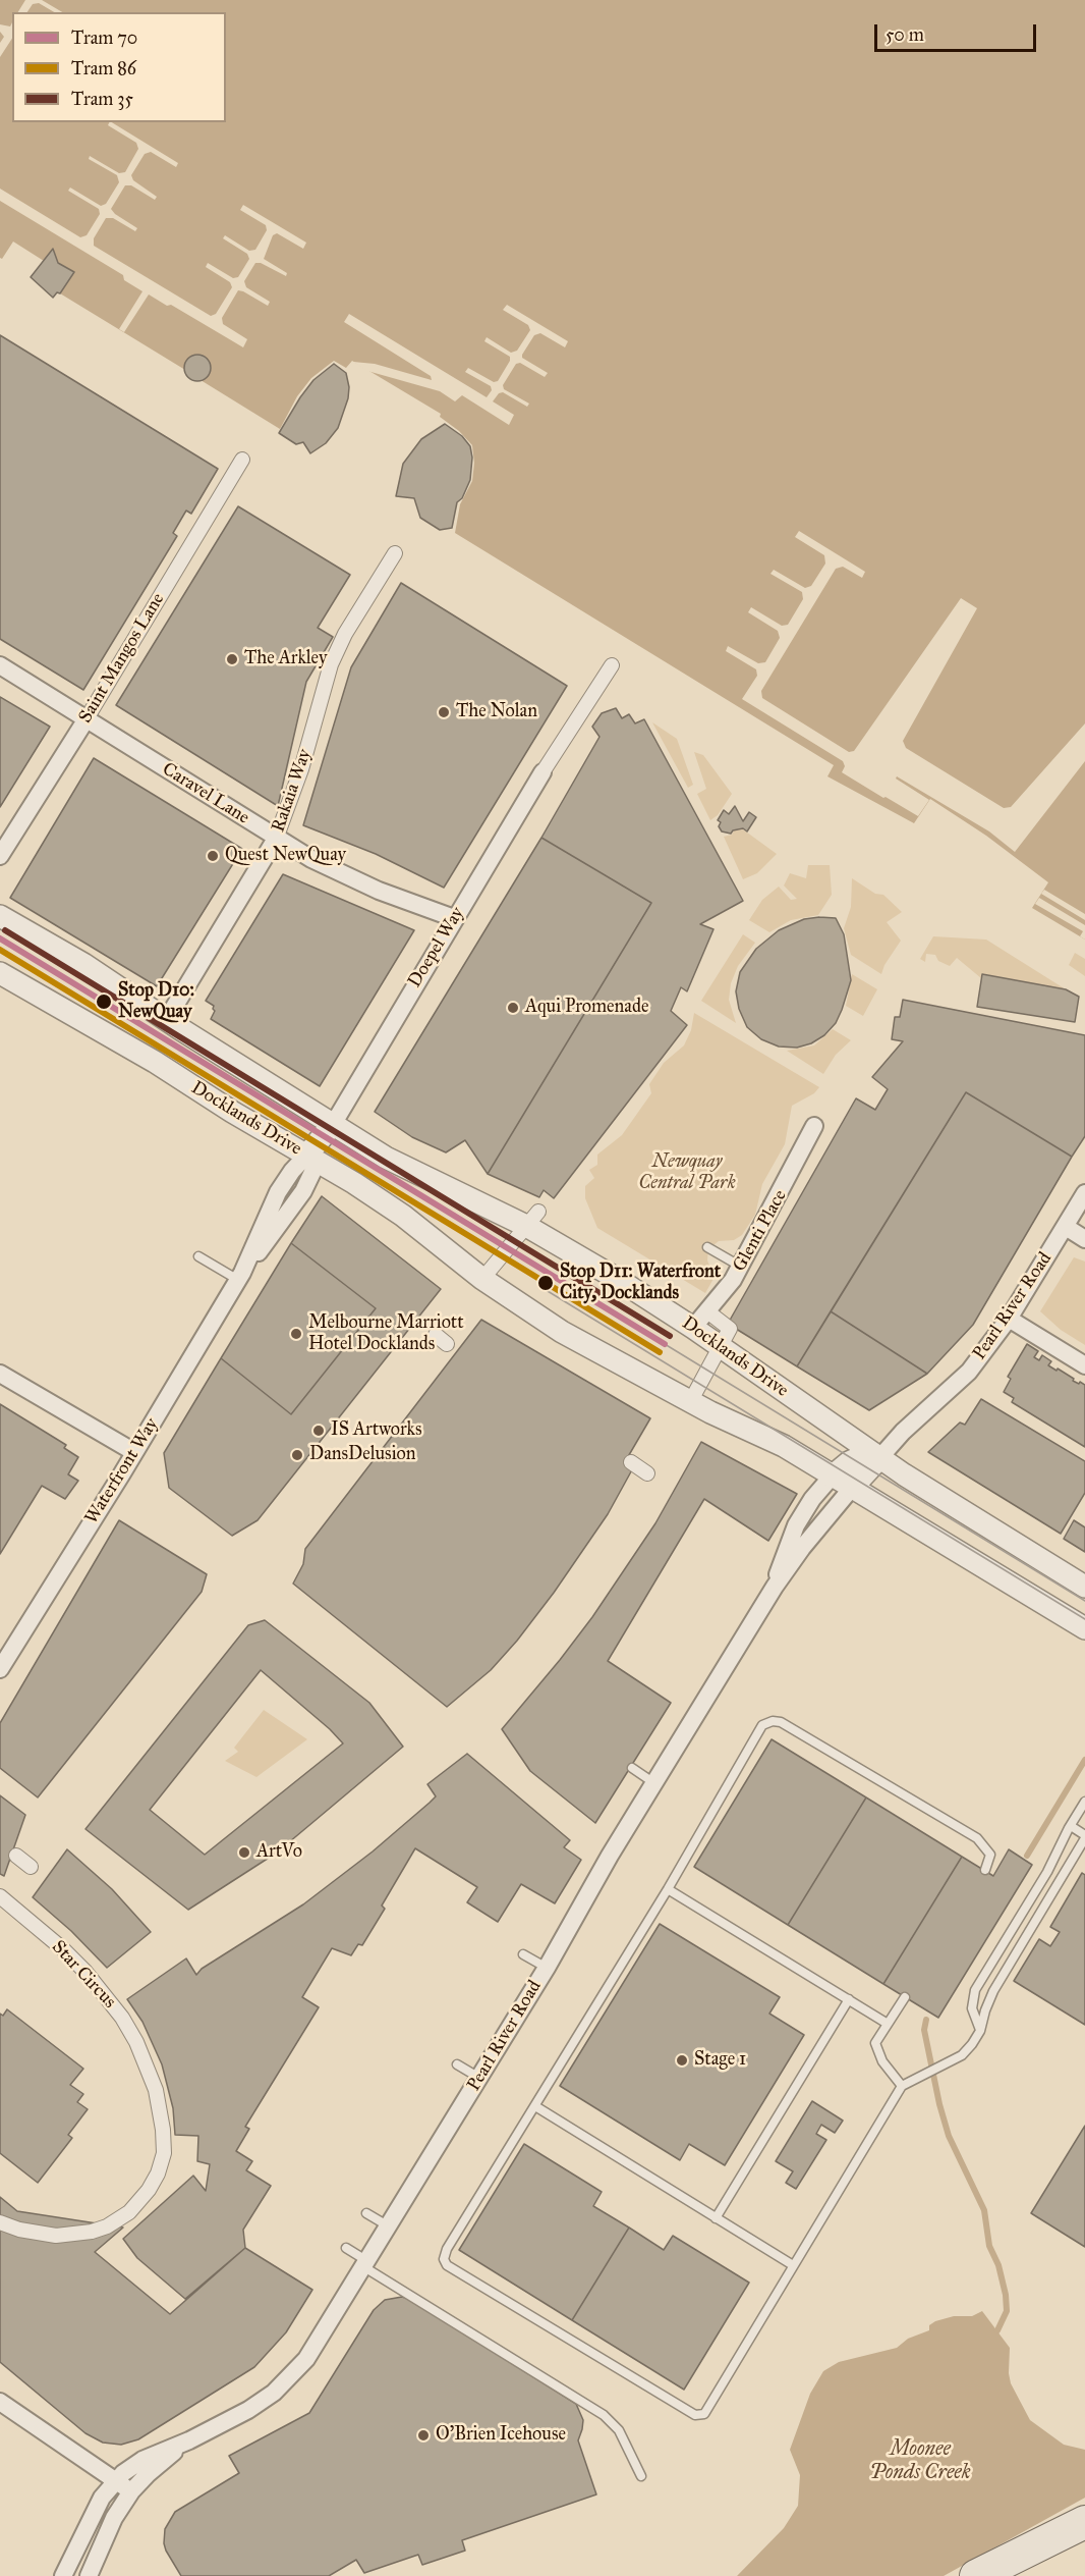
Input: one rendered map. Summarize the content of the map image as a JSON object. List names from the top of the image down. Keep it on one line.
{"streets":{"street":["Saint Mangos Lane","Rakaia Way","Caravel Lane","Doepel Way","Docklands Drive","Glenti Place","Pearl River Road","Waterfront Way","Star Circus"]},"crossings":[["Saint Mangos Lane","Caravel Lane"],["Rakaia Way","Caravel Lane"],["Rakaia Way","Docklands Drive"],["Caravel Lane","Doepel Way"],["Doepel Way","Docklands Drive"],["Doepel Way","Waterfront Way"],["Docklands Drive","Glenti Place"],["Docklands Drive","Pearl River Road"],["Docklands Drive","Waterfront Way"]],"water":["Moonee Ponds Creek"],"parks":["Newquay Central Park"],"places":["The Arkley","The Nolan","Quest NewQuay","Stop D10: NewQuay","Aqui Promenade","Stop D11: Waterfront City, Docklands","Melbourne Marriott Hotel Docklands","IS Artworks","DansDelusion","ArtVo","Stage 1","O'Brien Icehouse"],"lines":["tram line 35","tram line 70","tram line 86"],"legend":["Tram 70","Tram 86","Tram 35"],"scale_bar":"50 m"}
